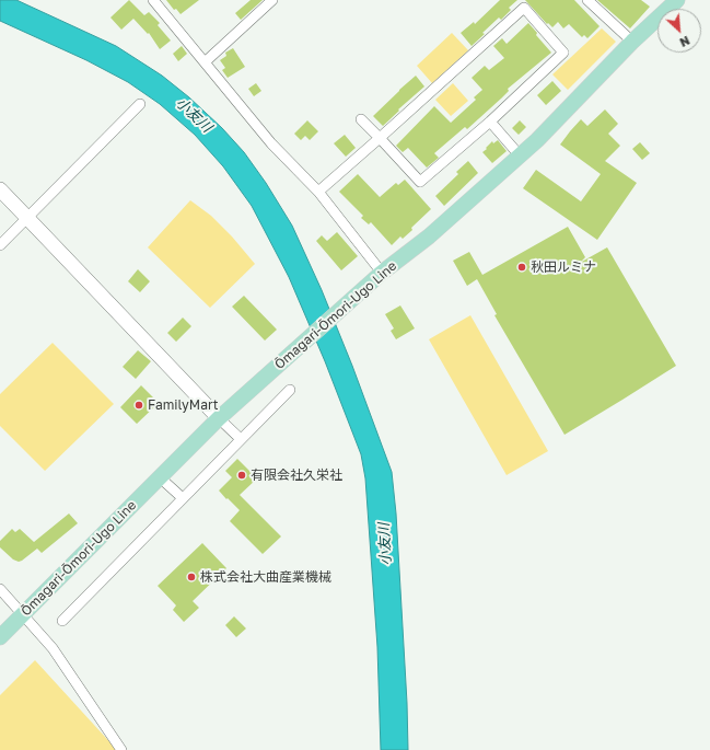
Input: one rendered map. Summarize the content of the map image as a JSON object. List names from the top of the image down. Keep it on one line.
{"streets":{"main road":["Ōmagari-Ōmori-Ugo Line"]},"water":["小友川"],"places":["秋田ルミナ","FamilyMart","有限会社久栄社","株式会社大曲産業機械"],"north":"bottom right"}
